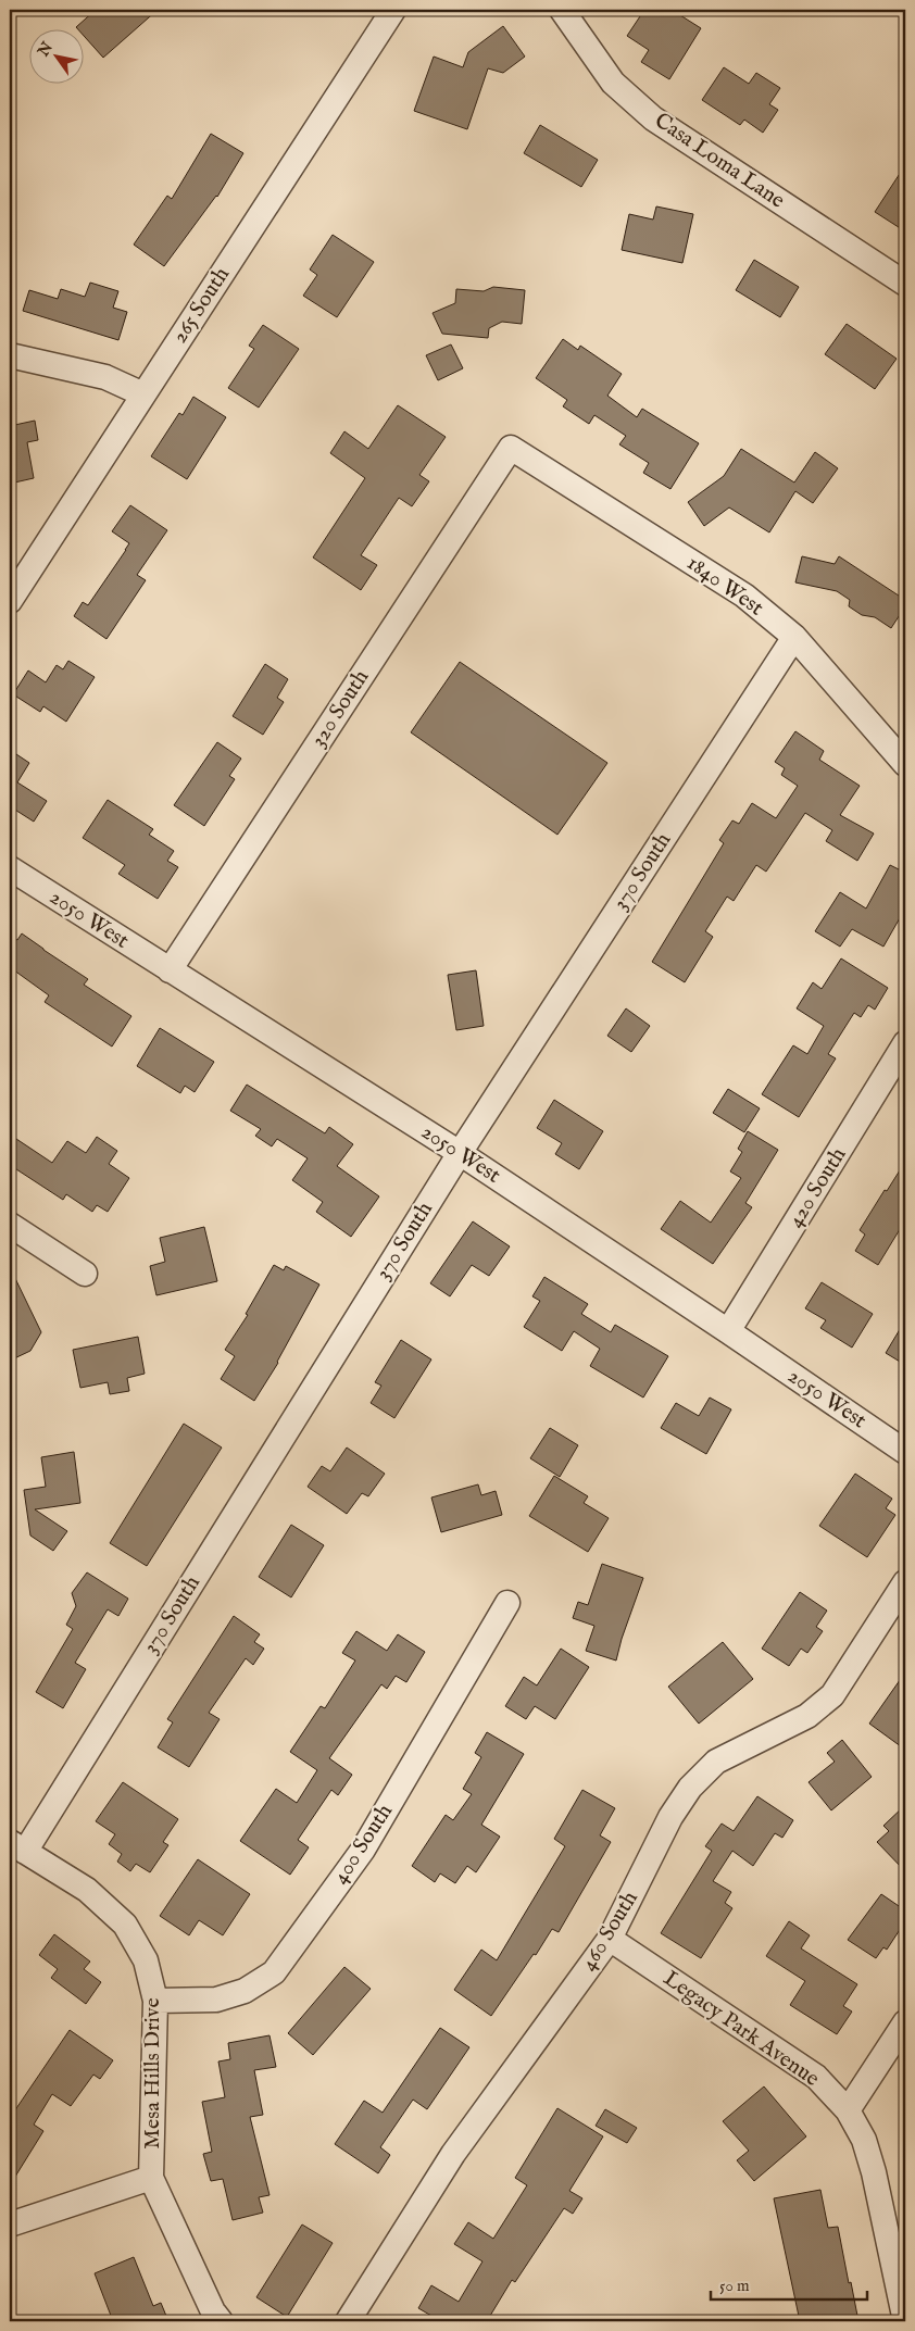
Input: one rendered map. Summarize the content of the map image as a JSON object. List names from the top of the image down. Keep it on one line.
{"streets":{"street":["Casa Loma Lane","265 South","1840 West","320 South","370 South","2050 West","420 South","400 South","460 South","Legacy Park Avenue","Mesa Hills Drive"]},"crossings":[["1840 West","320 South"],["1840 West","370 South"],["320 South","2050 West"],["370 South","2050 West"],["370 South","Mesa Hills Drive"],["2050 West","420 South"],["400 South","Mesa Hills Drive"],["460 South","Legacy Park Avenue"]],"scale_bar":"50 m","north":"top left"}
